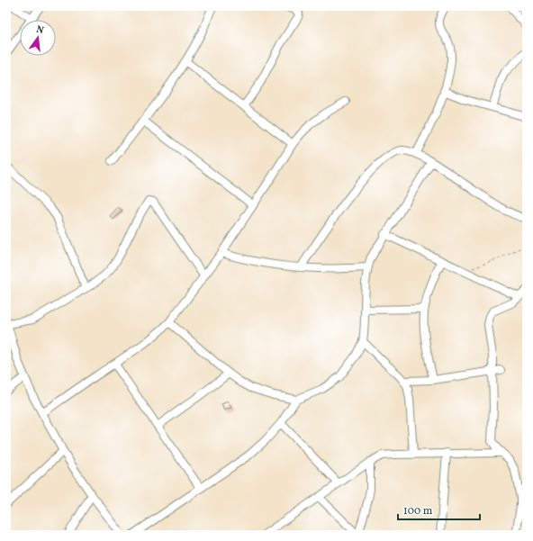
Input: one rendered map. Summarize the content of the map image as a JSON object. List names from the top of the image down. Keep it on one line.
{"scale_bar":"100 m","north":"top"}
